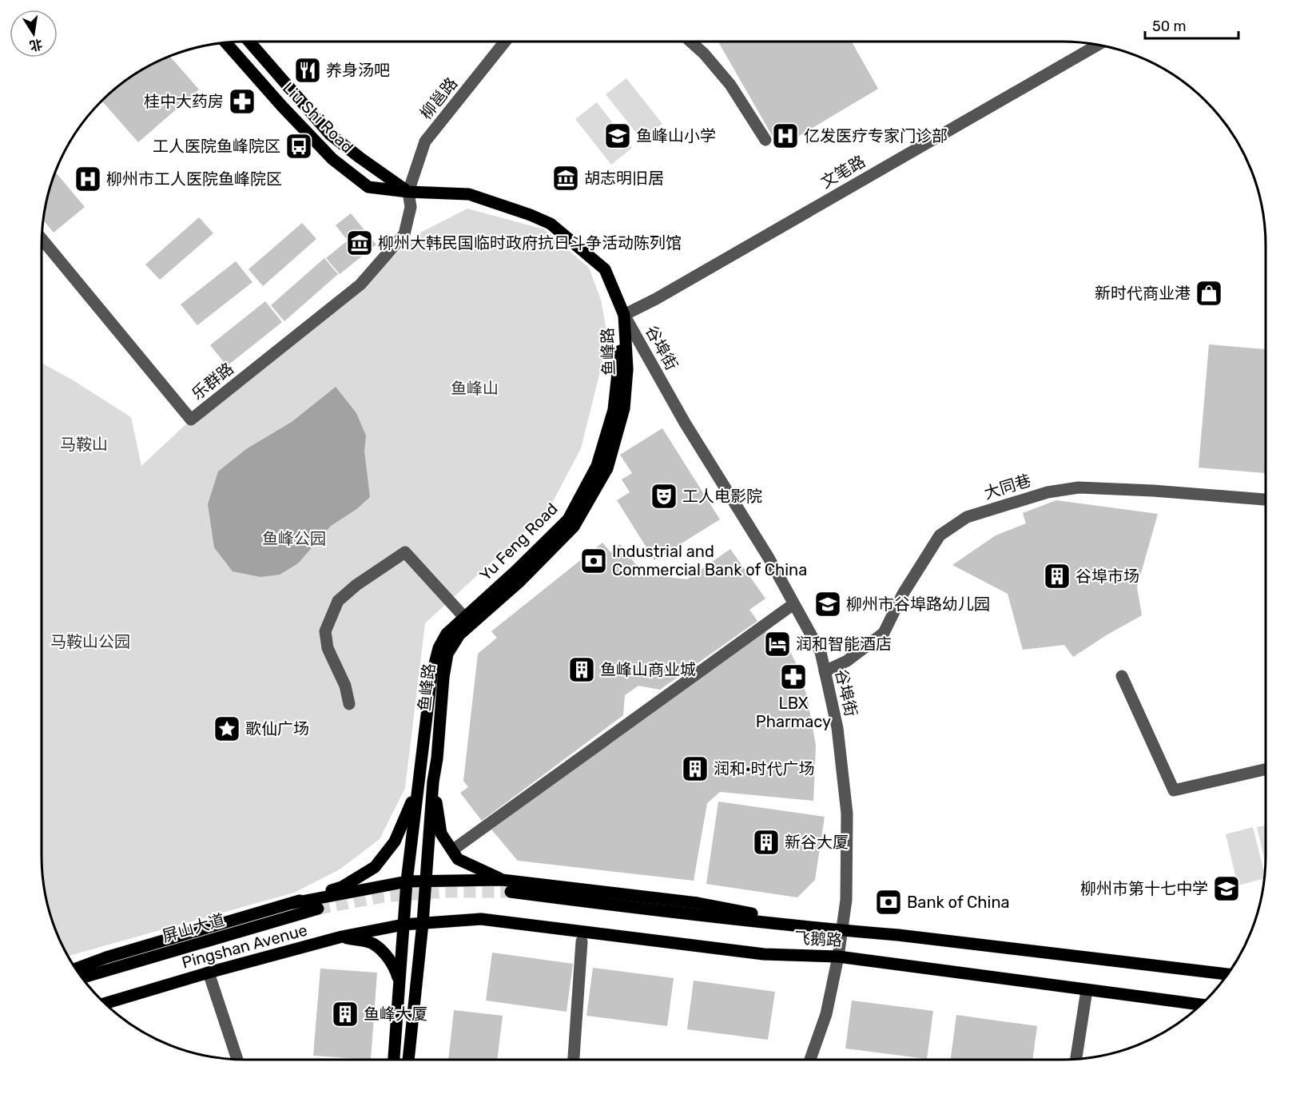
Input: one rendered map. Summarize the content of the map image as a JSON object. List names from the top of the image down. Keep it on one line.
{"streets":{"main road":["Liu Shi Road","鱼峰路","Yu Feng Road","屏山大道","飞鹅路","Pingshan Avenue"],"street":["柳邕路","文笔路","谷埠街","乐群路","大同巷"]},"crossings":[["柳邕路","Liu Shi Road"],["柳邕路","乐群路"],["Liu Shi Road","文笔路"],["Liu Shi Road","谷埠街"],["Liu Shi Road","乐群路"],["Liu Shi Road","Yu Feng Road"],["文笔路","谷埠街"],["文笔路","Yu Feng Road"],["谷埠街","大同巷"],["谷埠街","Yu Feng Road"],["谷埠街","飞鹅路"],["鱼峰路","Yu Feng Road"],["鱼峰路","飞鹅路"],["鱼峰路","Pingshan Avenue"],["飞鹅路","Pingshan Avenue"]],"parks":["鱼峰山","马鞍山","鱼峰公园","马鞍山公园"],"places":{"restaurant":["养身汤吧"],"pharmacy":["桂中大药房","LBX Pharmacy"],"school or university":["鱼峰山小学","柳州市谷埠路幼儿园","柳州市第十七中学"],"hospital":["亿发医疗专家门诊部","柳州市工人医院鱼峰院区"],"bus stop":["工人医院鱼峰院区"],"museum":["胡志明旧居","柳州大韩民国临时政府抗日斗争活动陈列馆"],"shop":["新时代商业港"],"theatre":["工人电影院"],"bank":["Industrial and Commercial Bank of China","Bank of China"],"building":["谷埠市场","鱼峰山商业城","润和·时代广场","新谷大厦","鱼峰大厦"],"hotel":["润和智能酒店"],"place":["歌仙广场"]},"scale_bar":"50 m","north":"bottom"}
